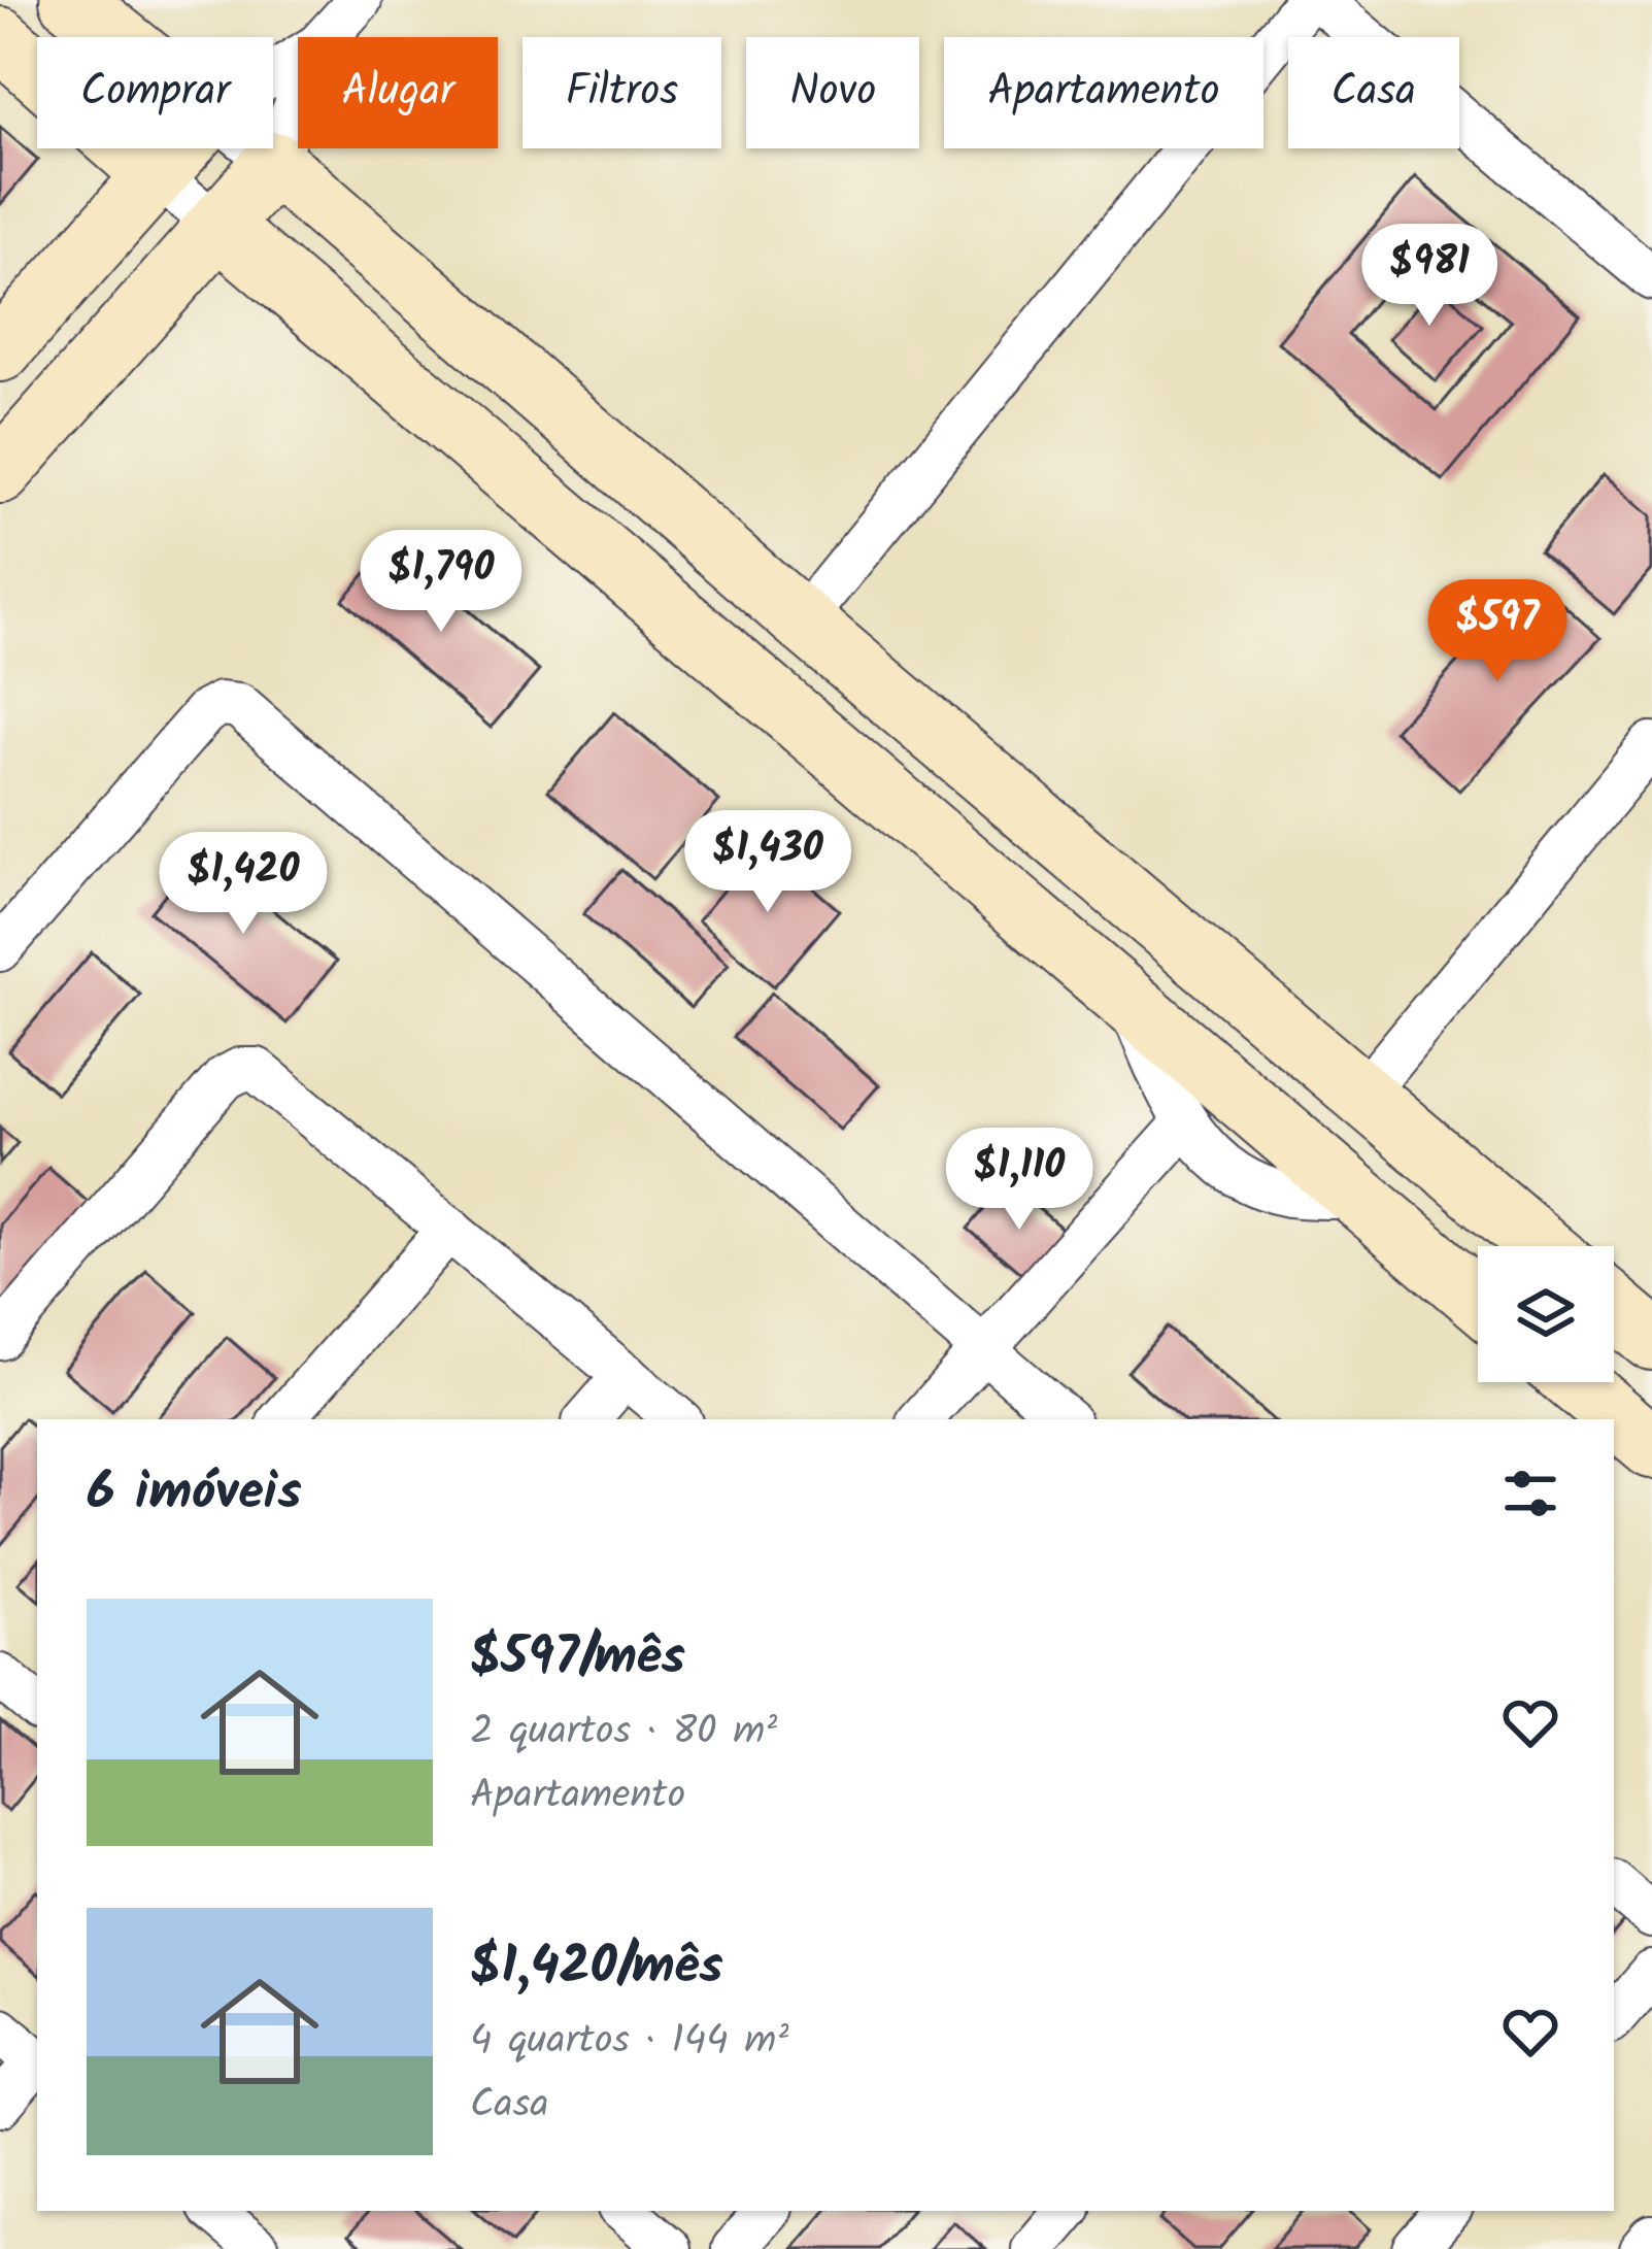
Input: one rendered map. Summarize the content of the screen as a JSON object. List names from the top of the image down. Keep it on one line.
{"page":{"chip":["Comprar","Alugar","Filtros","Novo","Apartamento","Casa"],"price":["$981","$1,790","$597","$1,430","$1,420","$1,110"],"heading":"6 imóveis","list":[{"name":"$597/mês","note":"2 quartos · 80 m² · Apartamento"},{"name":"$1,420/mês","note":"4 quartos · 144 m² · Casa"}]}}
